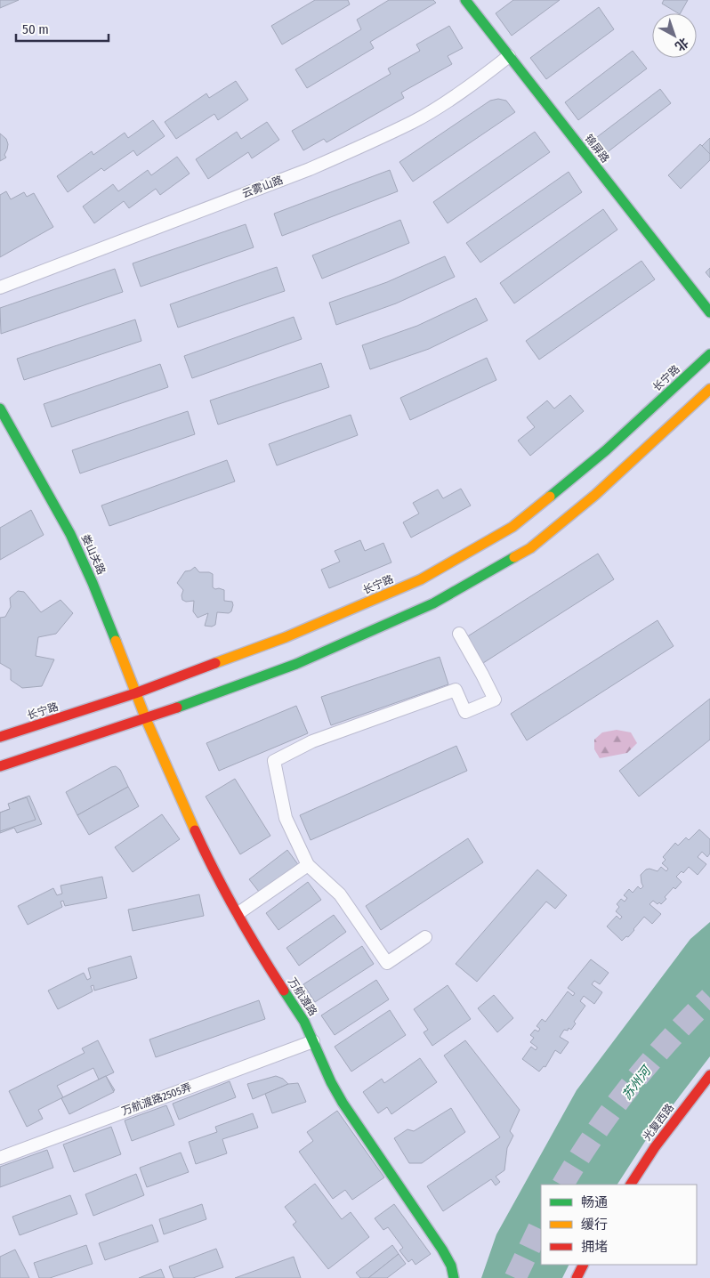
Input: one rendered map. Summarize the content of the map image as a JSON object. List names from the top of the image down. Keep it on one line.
{"streets":{"main road":["锦屏路","长宁路","娄山关路","万航渡路","光复西路"],"street":["云雾山路","万航渡路2505弄"]},"crossings":[["锦屏路","云雾山路"],["长宁路","娄山关路"],["娄山关路","万航渡路"],["万航渡路","万航渡路2505弄"]],"water":["苏州河"],"legend":["畅通","缓行","拥堵"],"scale_bar":"50 m","north":"bottom right"}
